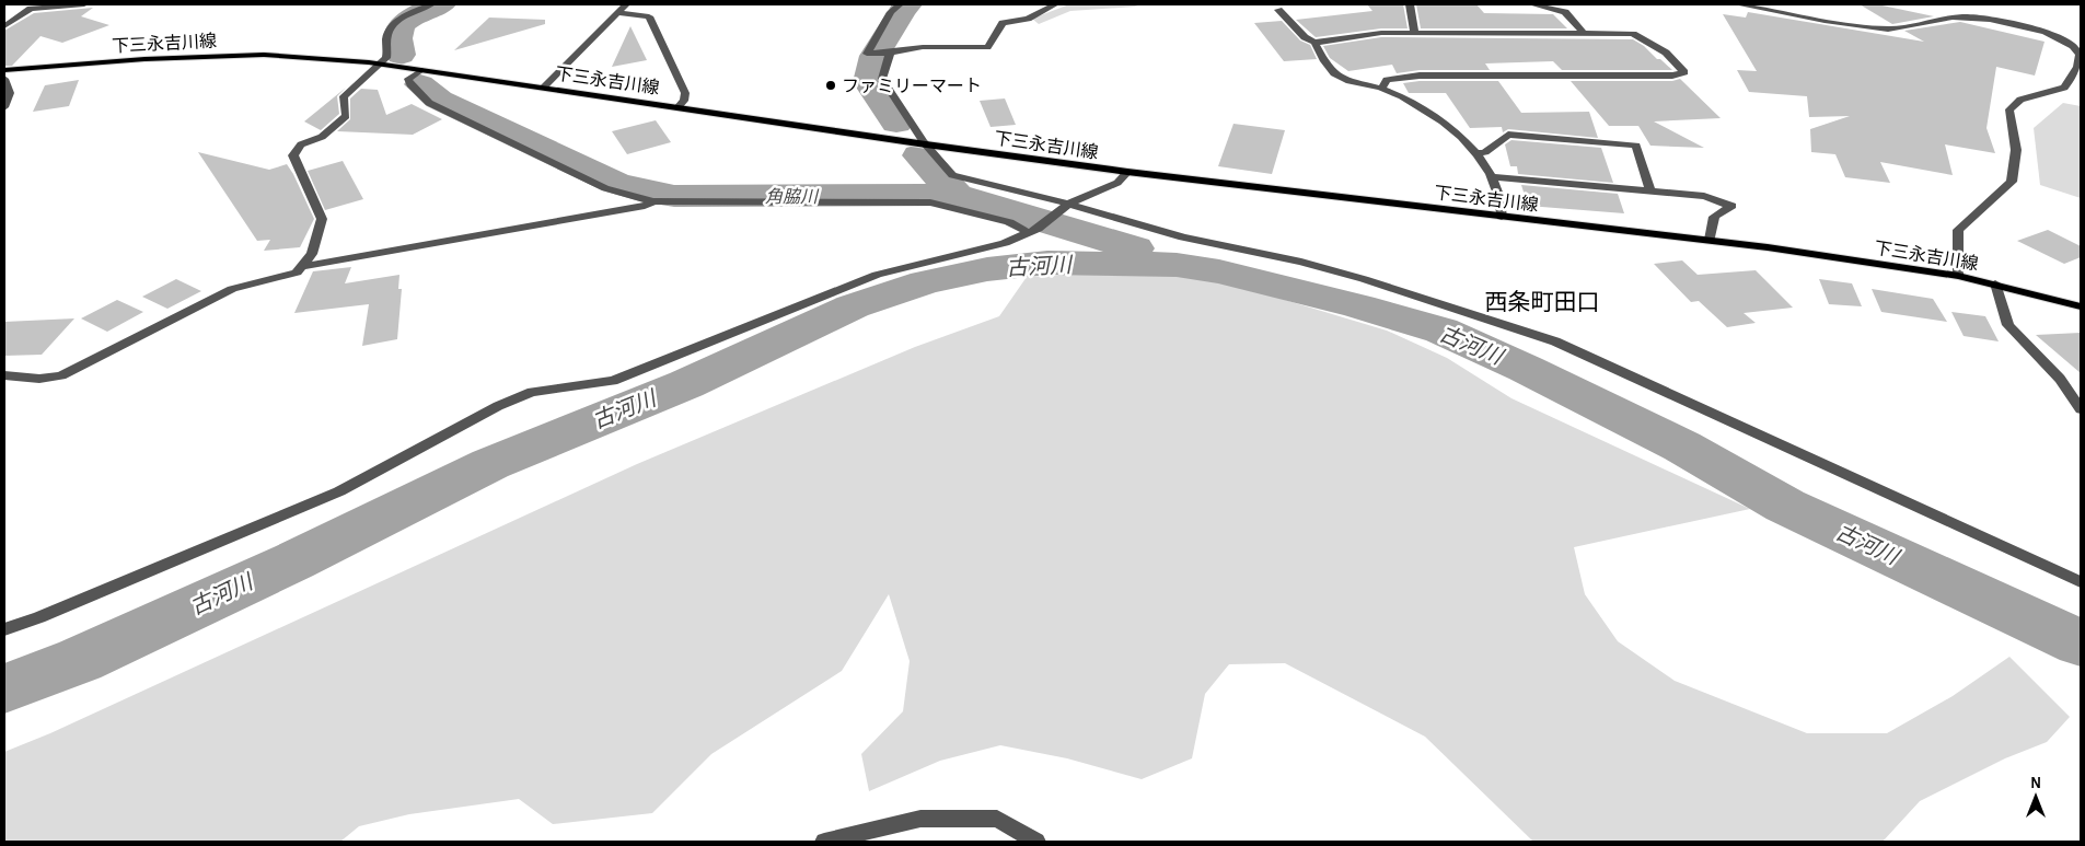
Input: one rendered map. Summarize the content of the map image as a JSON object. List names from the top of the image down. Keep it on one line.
{"streets":{"main road":["下三永吉川線"]},"districts":["西条町田口"],"water":["角脇川","古河川"],"places":["ファミリーマート"],"north":"top"}
